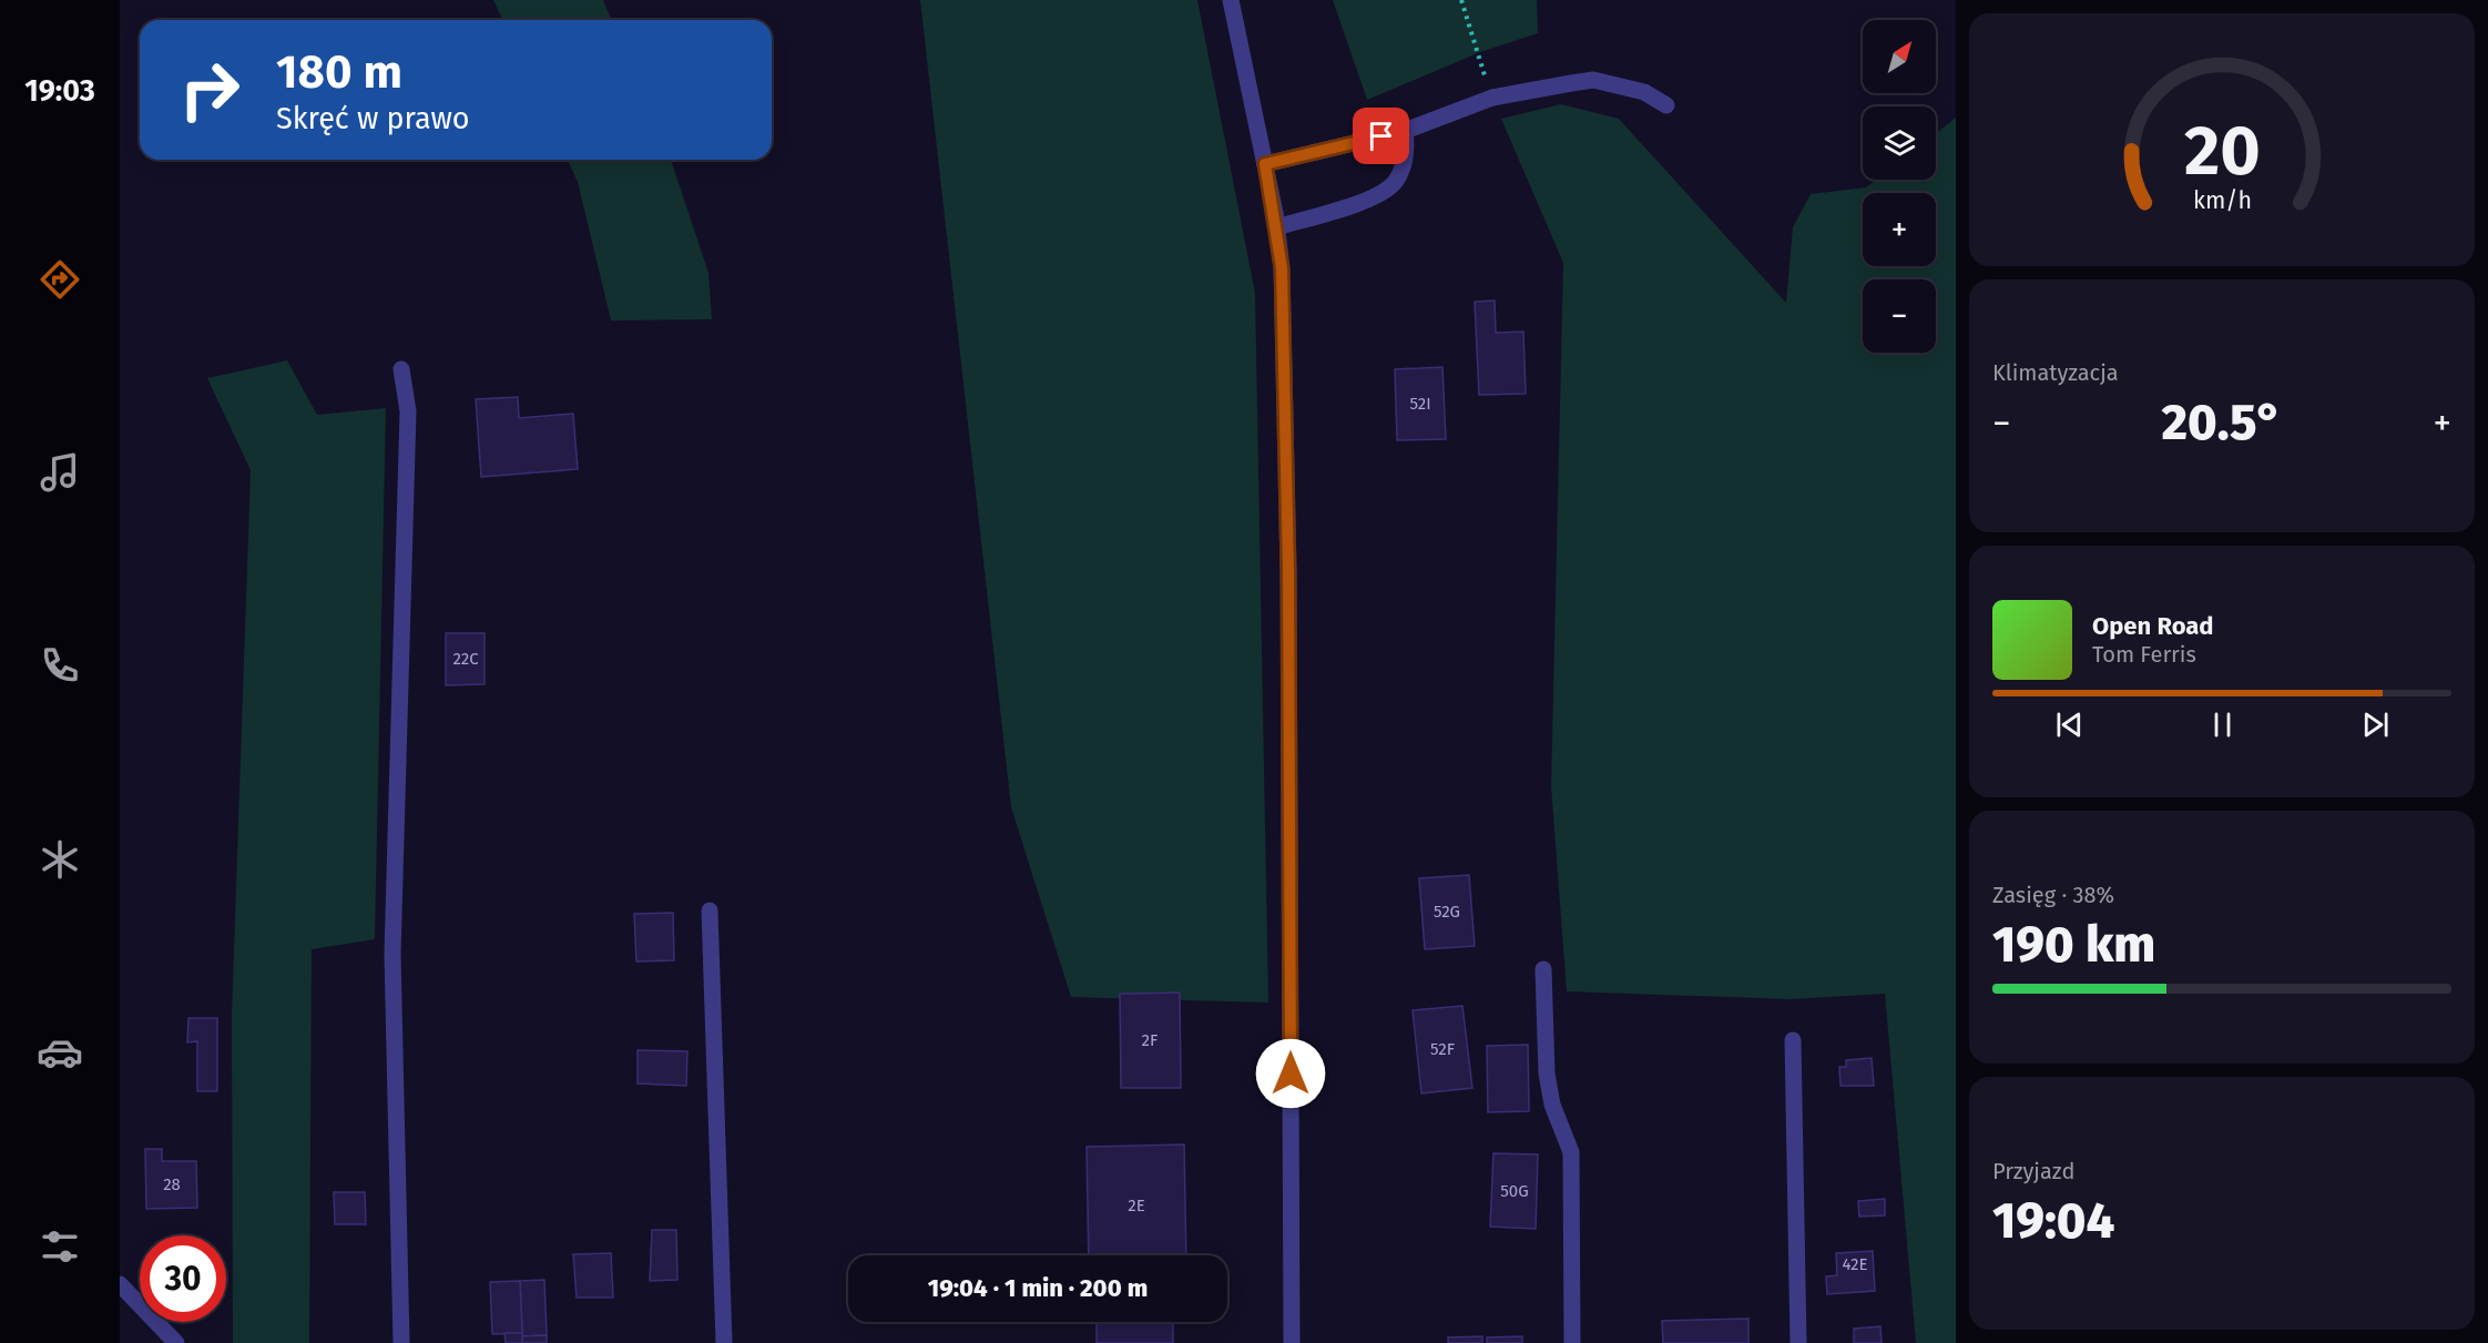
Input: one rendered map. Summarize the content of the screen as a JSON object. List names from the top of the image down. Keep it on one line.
{"house_numbers":["52I","22C","52G","2F","52F","28","50G","2E","42E"],"north":"top right","page":{"tabs":"19:03","map_buttons":["+","−"],"turn":["180 m","Skręć w prawo"],"tile":["Klimatyzacja",["Zasięg · 38%","190 km"],["Przyjazd","19:04"]],"heat":["−","20.5°","+"],"song":["Open Road","Tom Ferris"],"limit":"30","trip":"19:04 · 1 min · 200 m","gauge":["20","km/h"]}}
